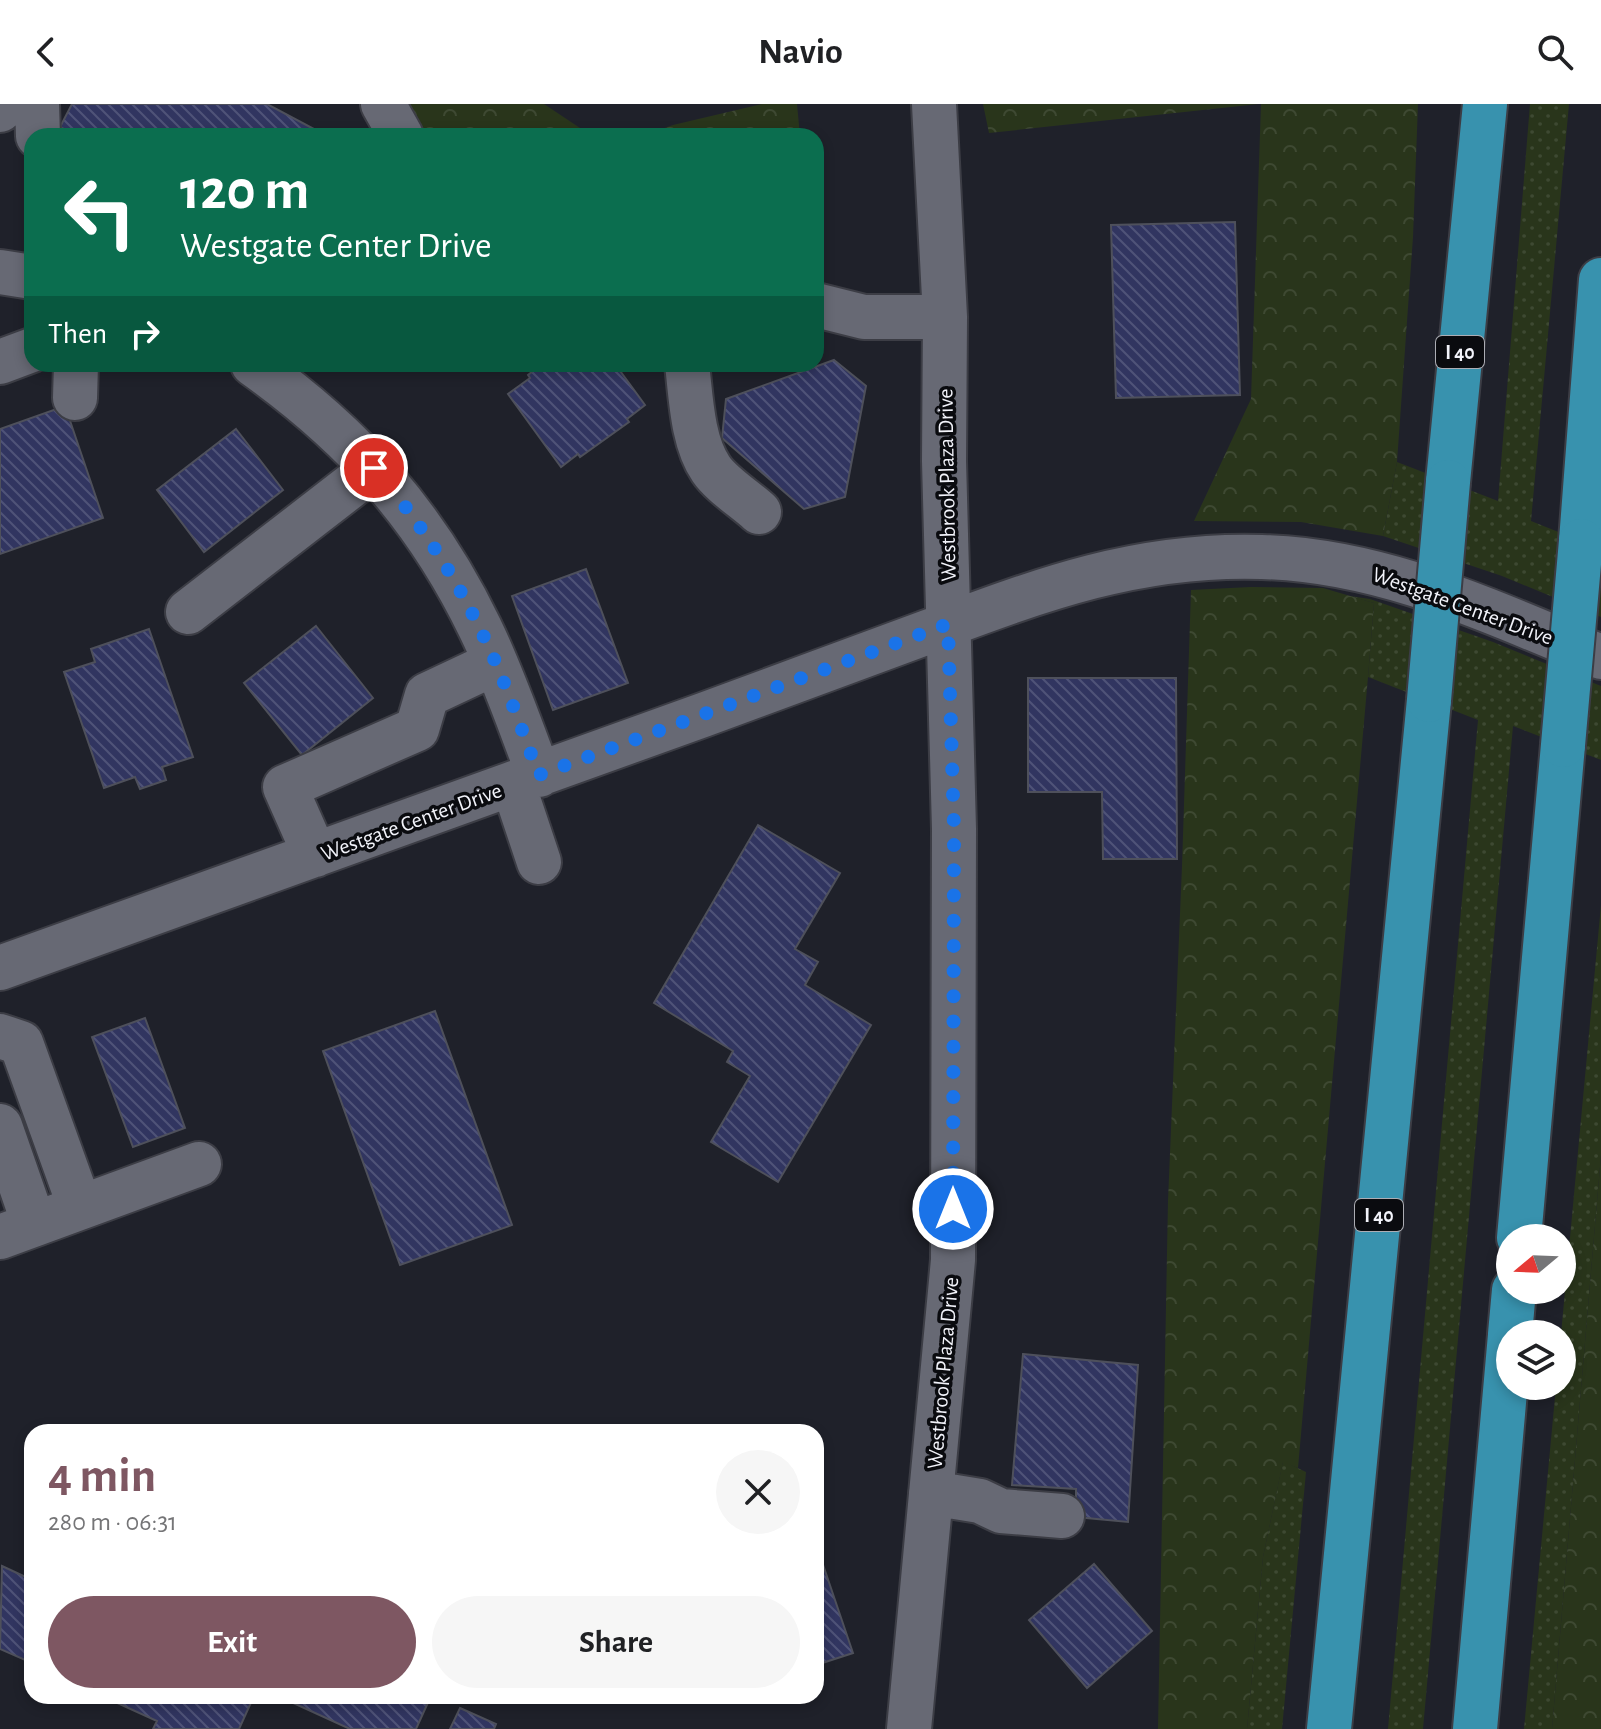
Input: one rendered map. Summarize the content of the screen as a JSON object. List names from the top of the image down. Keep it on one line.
{"streets":{"highway":["I 40"],"street":["Westbrook Plaza Drive","Westgate Center Drive"]},"crossings":[["Westbrook Plaza Drive","Westgate Center Drive"]],"north":"left","page":{"header":"Navio","turn":["120 m","Westgate Center Drive"],"then":"Then","heading":["4 min","280 m · 06:31"],"buttons":["Exit","Share"]}}
